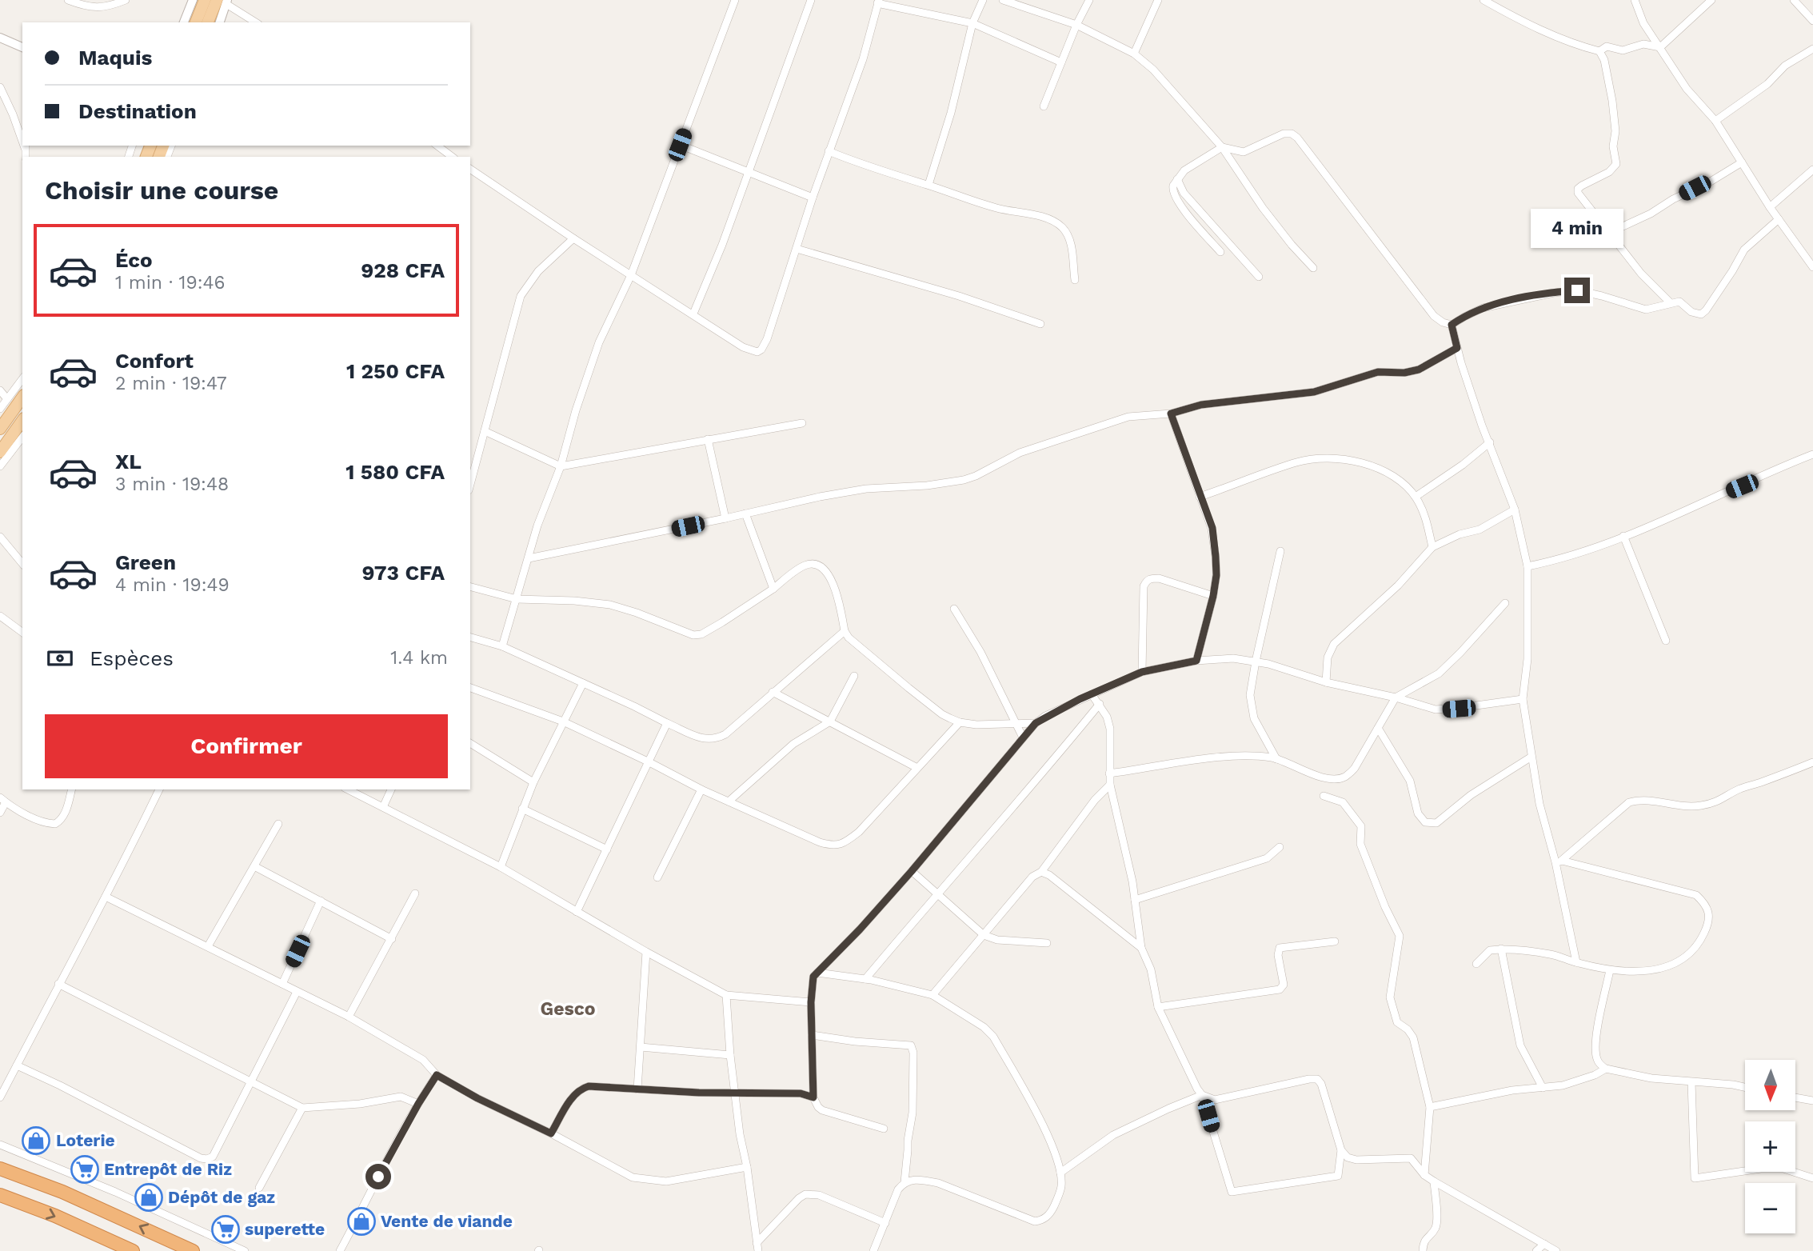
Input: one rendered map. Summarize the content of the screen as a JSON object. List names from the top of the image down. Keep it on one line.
{"districts":["Gesco"],"places":{"shop":["Loterie","Dépôt de gaz","Vente de viande"],"supermarket":["Entrepôt de Riz","superette"]},"north":"bottom","page":{"banner":["Maquis","Destination"],"heading":"Choisir une course","bubble":"4 min","list":[{"name":"Éco","note":"1 min · 19:46","value":"928 CFA"},{"name":"Confort","note":"2 min · 19:47","value":"1 250 CFA"},{"name":"XL","note":"3 min · 19:48","value":"1 580 CFA"},{"name":"Green","note":"4 min · 19:49","value":"973 CFA"}],"pay":["Espèces","1.4 km"],"buttons":"Confirmer","map_buttons":["+","−"]}}
